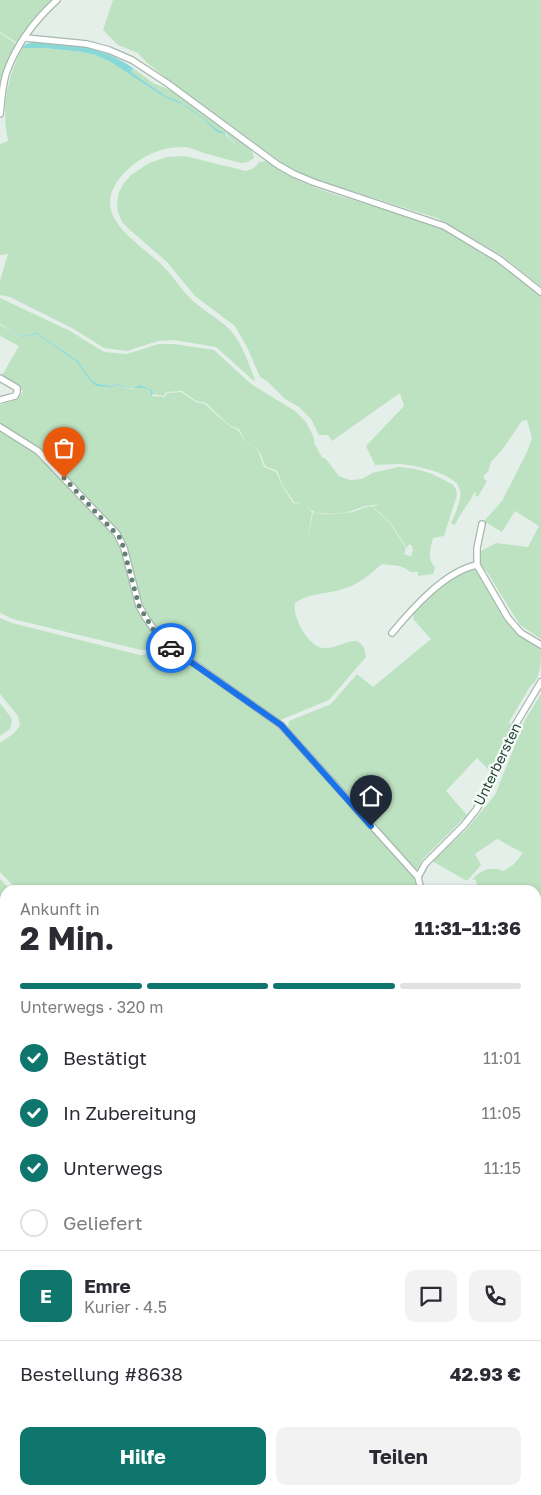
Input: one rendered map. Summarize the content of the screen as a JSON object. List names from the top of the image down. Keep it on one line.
{"streets":{"street":["Unterbersten"]},"page":{"heading":["2 Min.","Ankunft in","11:31–11:36"],"panel":["Emre","Kurier · 4.5","Bestellung #8638","42.93 €"],"bar":"Unterwegs · 320 m","list":[["Bestätigt","11:01"],["In Zubereitung","11:05"],["Unterwegs","11:15"],"Geliefert"],"round":"E","buttons":["Hilfe","Teilen"]}}
